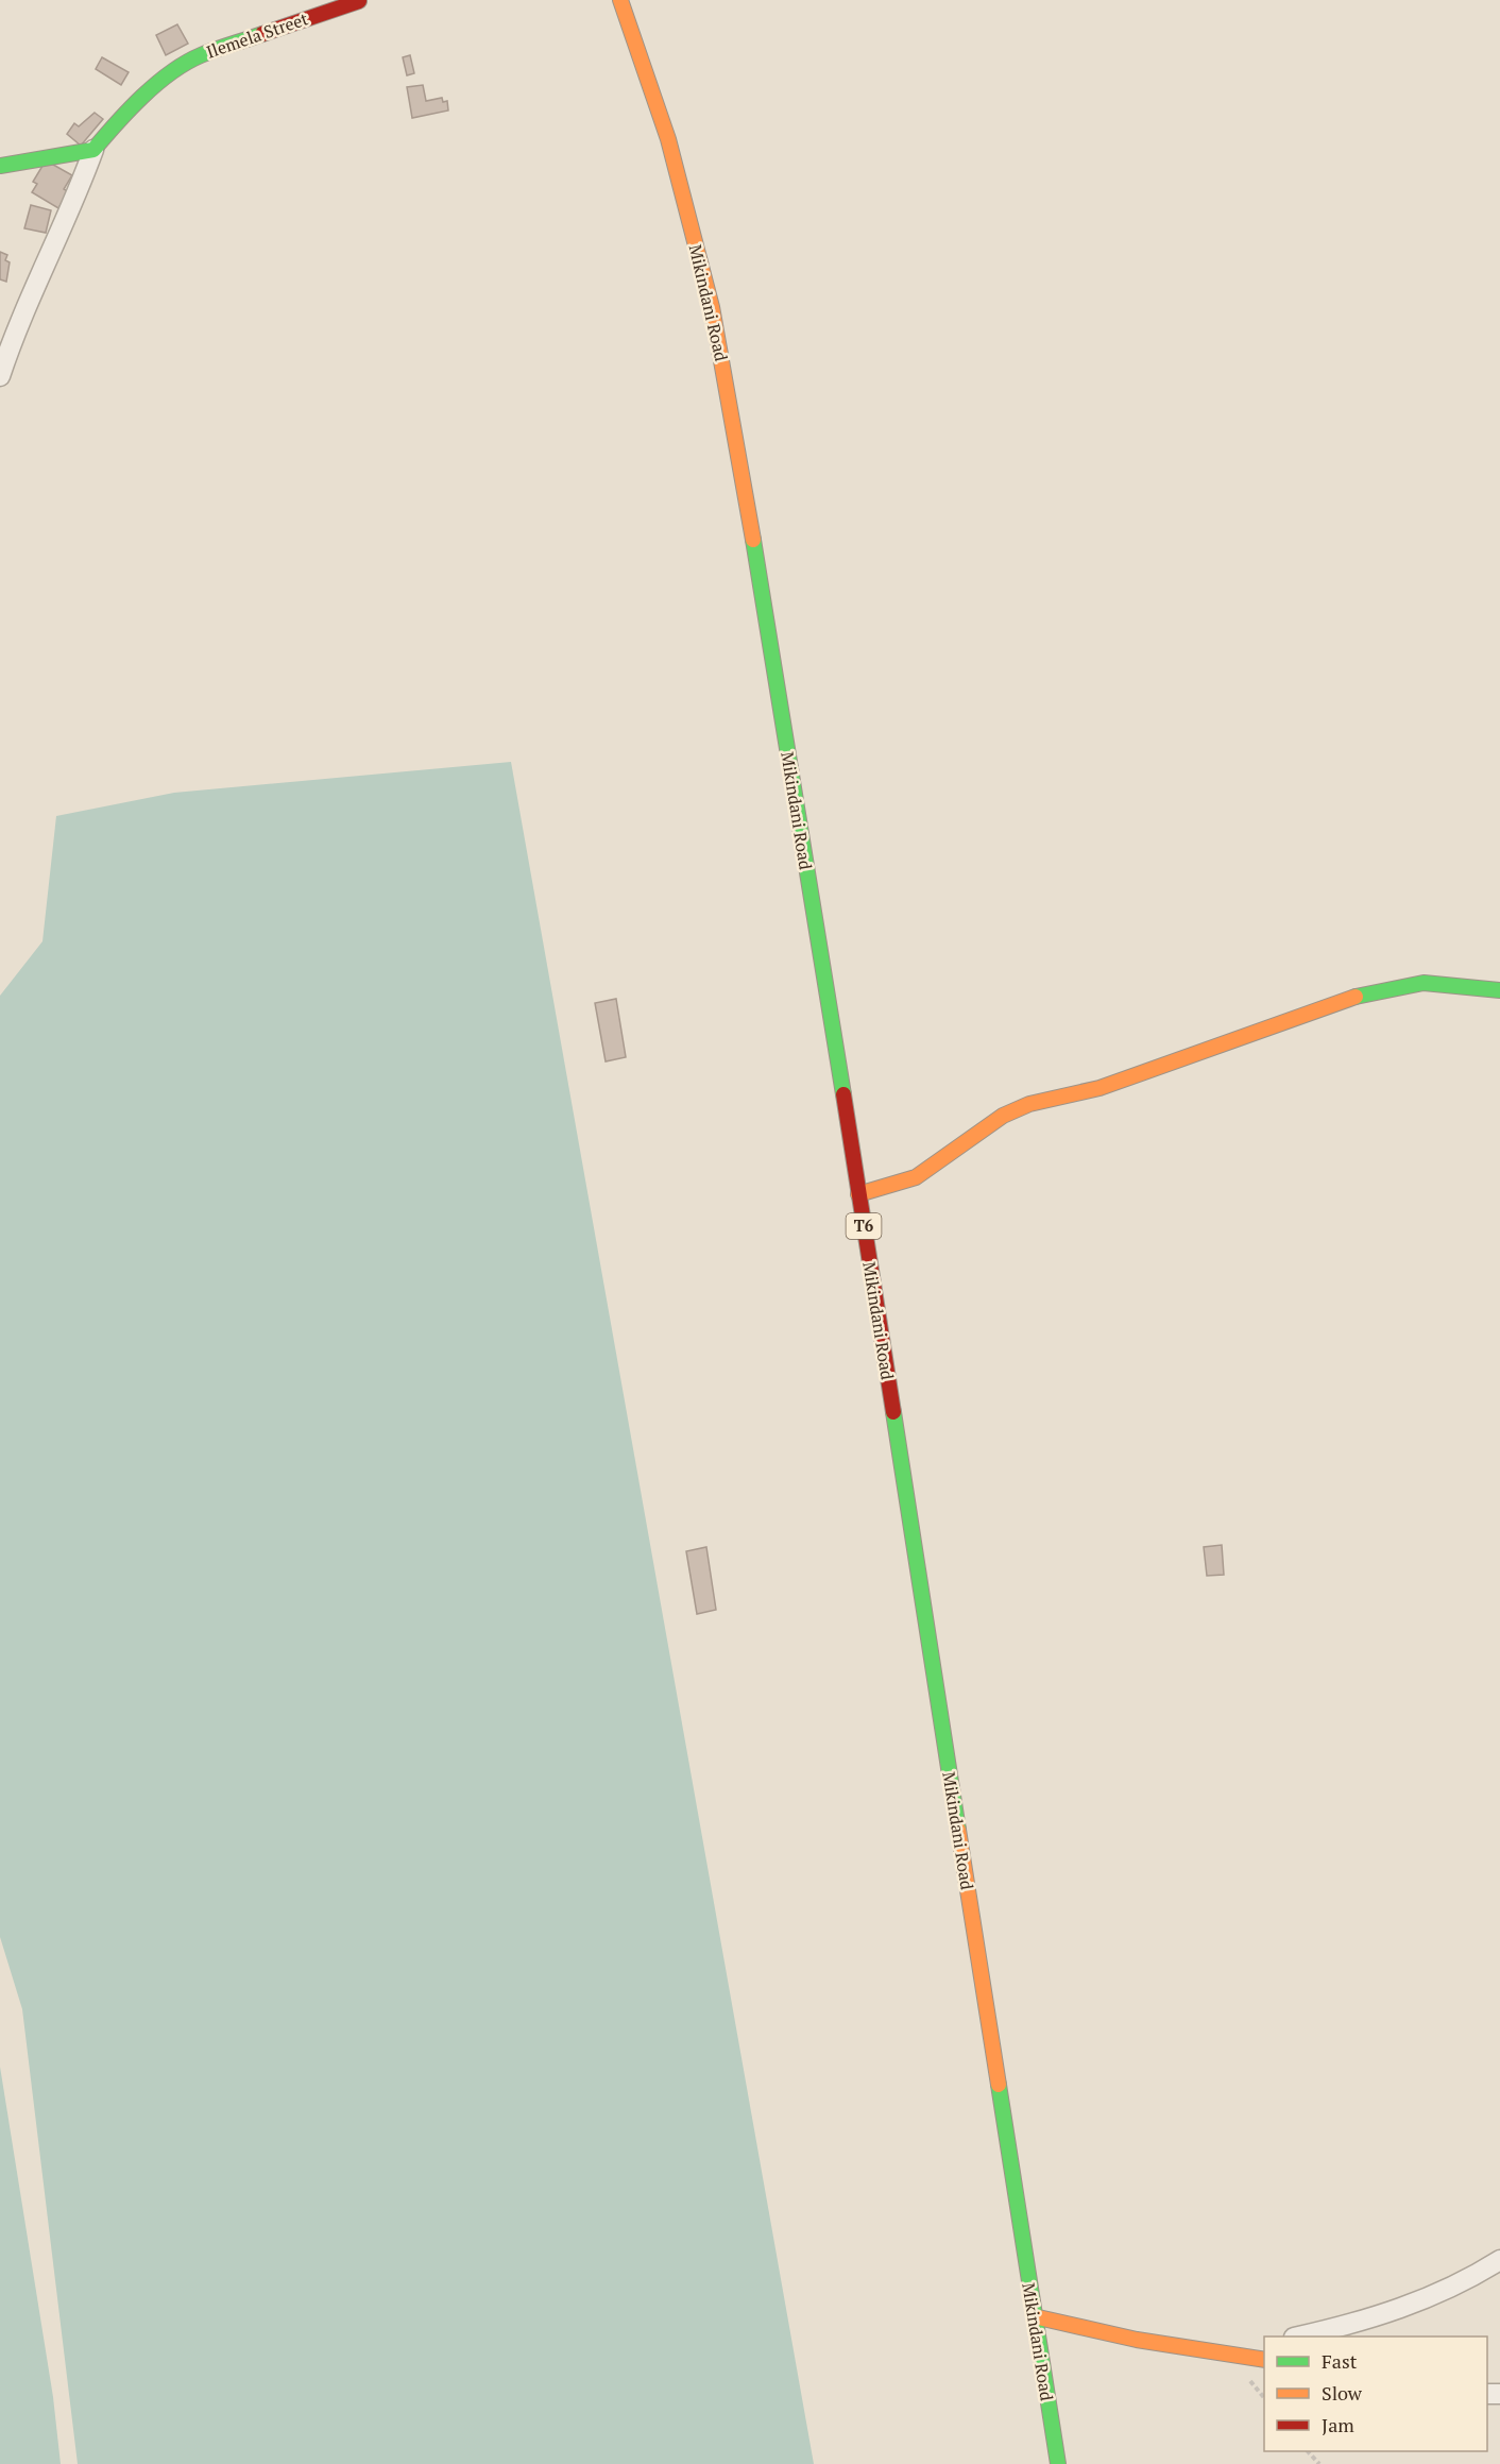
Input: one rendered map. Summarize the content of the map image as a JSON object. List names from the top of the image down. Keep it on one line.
{"streets":{"main road":["Ilemela Street","Mikindani Road","T6"]},"legend":["Fast","Slow","Jam"]}
